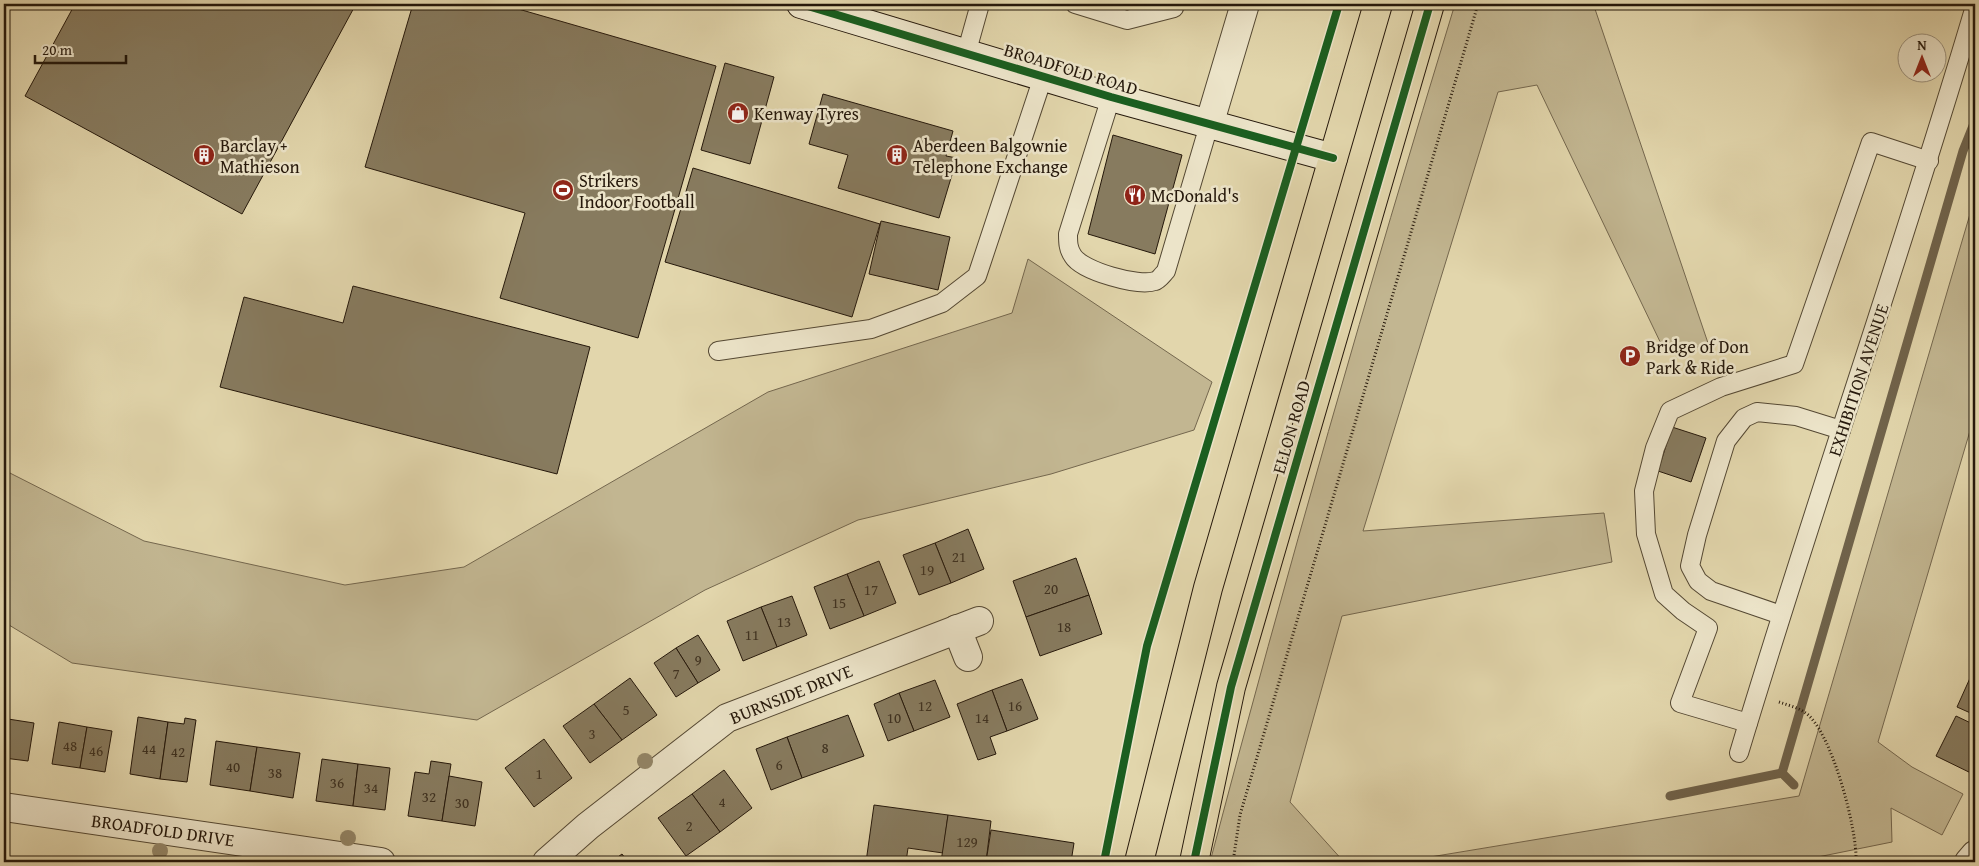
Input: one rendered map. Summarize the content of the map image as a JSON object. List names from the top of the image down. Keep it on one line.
{"streets":{"main road":["ELLON ROAD"],"street":["BROADFOLD ROAD","BURNSIDE DRIVE","BROADFOLD DRIVE"],"lane":["EXHIBITION AVENUE"]},"crossings":[["BROADFOLD ROAD","ELLON ROAD"]],"places":{"shop":["Kenway Tyres"],"building":["Barclay + Mathieson","Aberdeen Balgownie Telephone Exchange"],"sports":["Strikers Indoor Football"],"restaurant":["McDonald's"],"parking":["Bridge of Don Park & Ride"]},"house_numbers":["21","19","20","17","15","13","18","11","9","7","12","16","5","10","14","3","48","8","44","46","42","6","40","38","1","36","34","32","4","30","2","129"],"scale_bar":"20 m","north":"top"}
